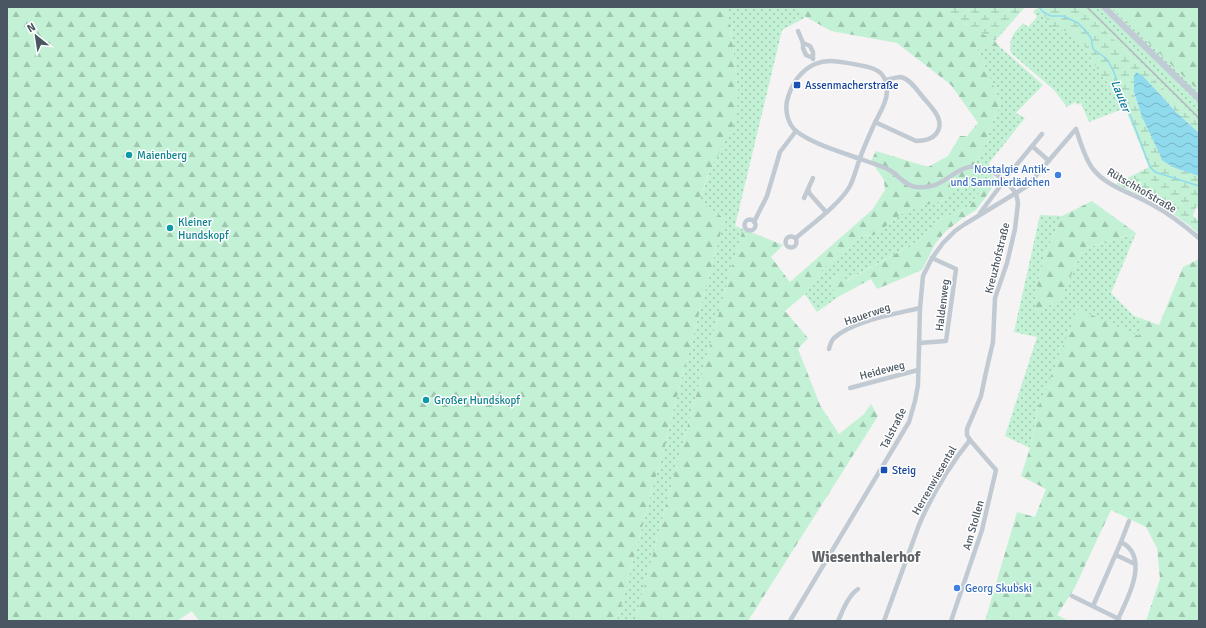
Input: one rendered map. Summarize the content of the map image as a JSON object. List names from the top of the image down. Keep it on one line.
{"streets":{"street":["Rütschhofstraße","Kreuzhofstraße","Haldenweg","Hauerweg","Heideweg","Talstraße","Herrenwiesental","Am Stollen"]},"crossings":[["Kreuzhofstraße","Talstraße"],["Kreuzhofstraße","Herrenwiesental"],["Kreuzhofstraße","Am Stollen"],["Haldenweg","Talstraße"],["Hauerweg","Talstraße"],["Heideweg","Talstraße"],["Herrenwiesental","Am Stollen"]],"districts":["Wiesenthalerhof"],"water":["Lauter"],"places":{"transit":["Assenmacherstraße","Steig"],"other":["Maienberg","Nostalgie Antik- und Sammlerlädchen","Kleiner Hundskopf","Großer Hundskopf","Georg Skubski"]},"north":"top left"}
